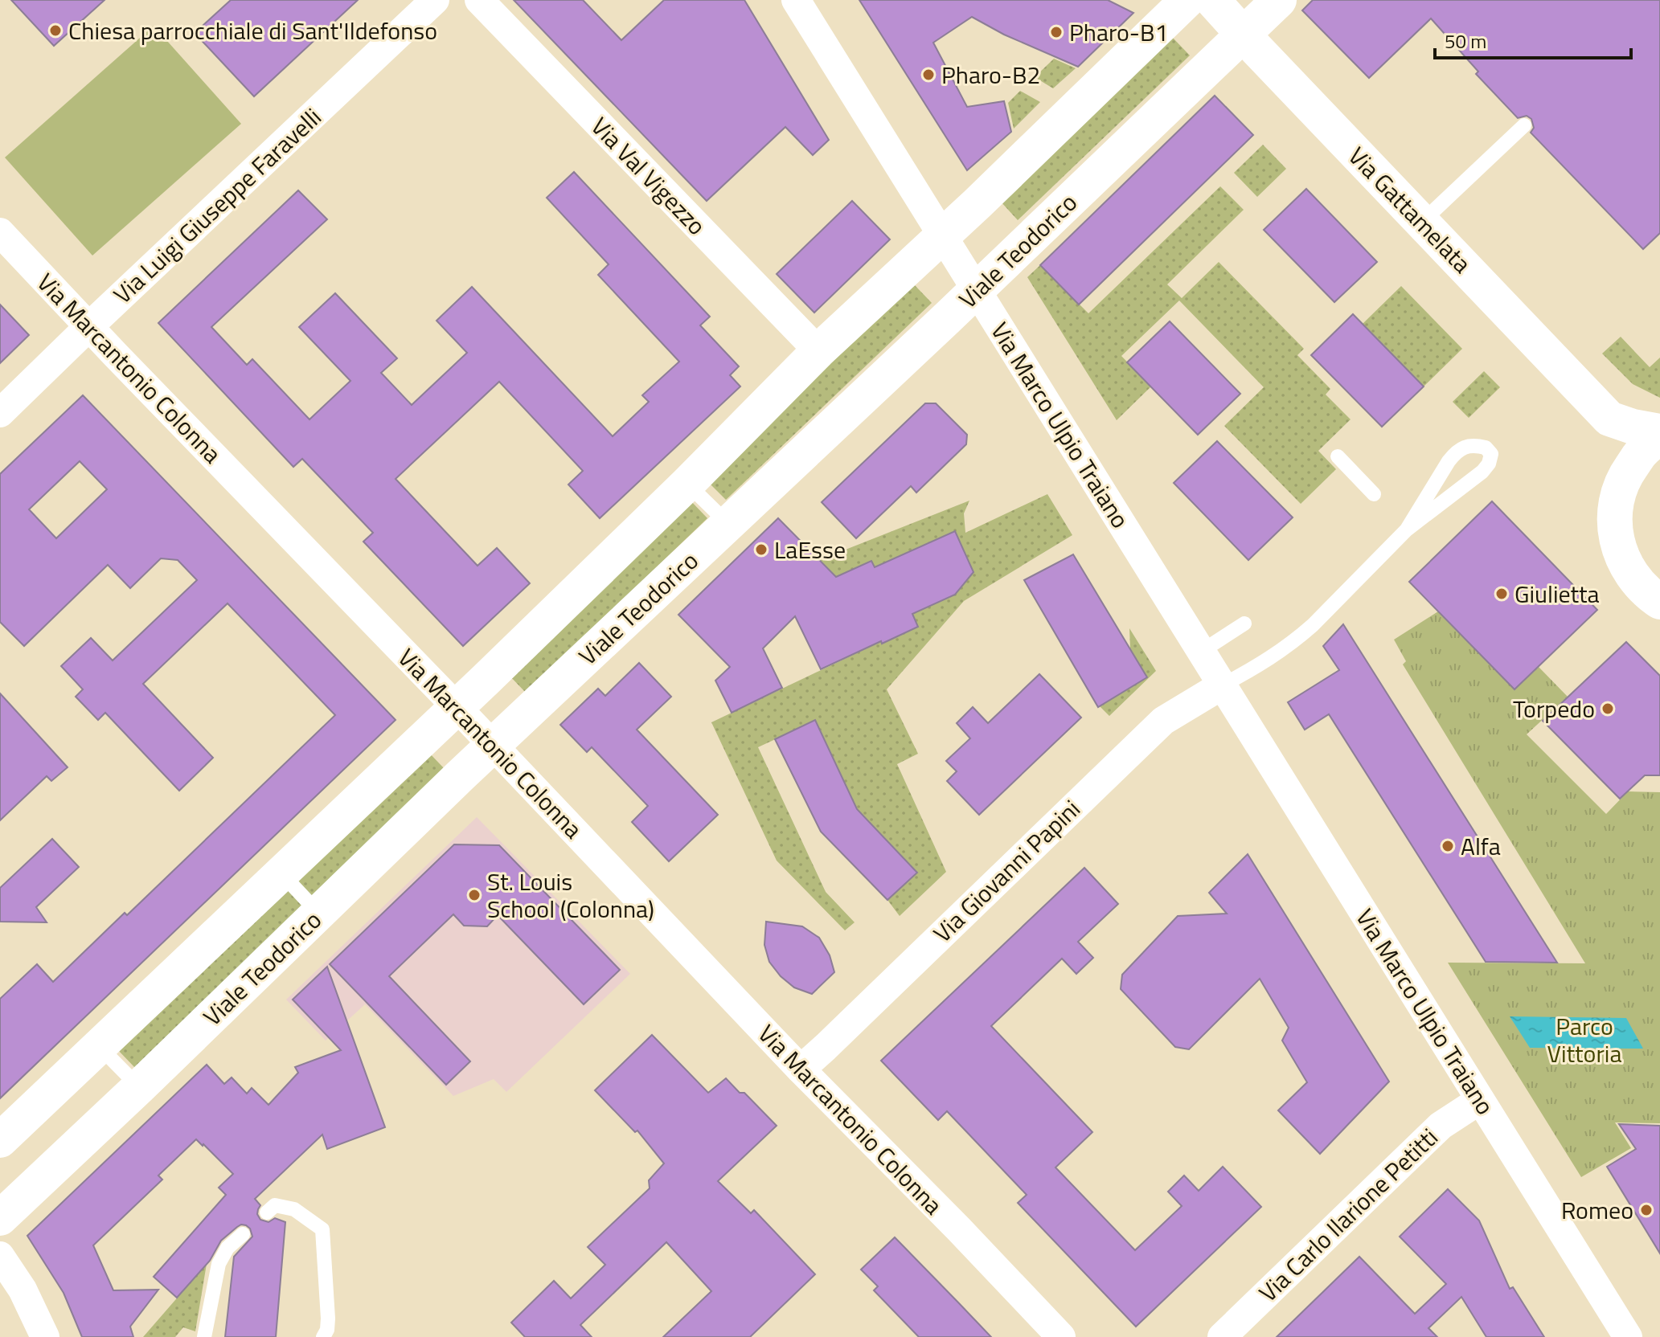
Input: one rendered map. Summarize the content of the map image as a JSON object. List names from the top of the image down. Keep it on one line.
{"streets":{"street":["Via Val Vigezzo","Via Luigi Giuseppe Faravelli","Via Gattamelata","Viale Teodorico","Via Marcantonio Colonna","Via Marco Ulpio Traiano","Via Giovanni Papini","Via Carlo Ilarione Petitti"]},"crossings":[["Via Luigi Giuseppe Faravelli","Via Marcantonio Colonna"],["Via Gattamelata","Viale Teodorico"],["Viale Teodorico","Via Marcantonio Colonna"],["Viale Teodorico","Via Marco Ulpio Traiano"],["Via Marcantonio Colonna","Via Giovanni Papini"],["Via Marco Ulpio Traiano","Via Giovanni Papini"],["Via Marco Ulpio Traiano","Via Carlo Ilarione Petitti"]],"parks":["Parco Vittoria"],"places":["Chiesa parrocchiale di Sant'Ildefonso","Pharo-B1","Pharo-B2","LaEsse","Giulietta","Torpedo","Alfa","St. Louis School (Colonna)","Romeo"],"scale_bar":"50 m"}
